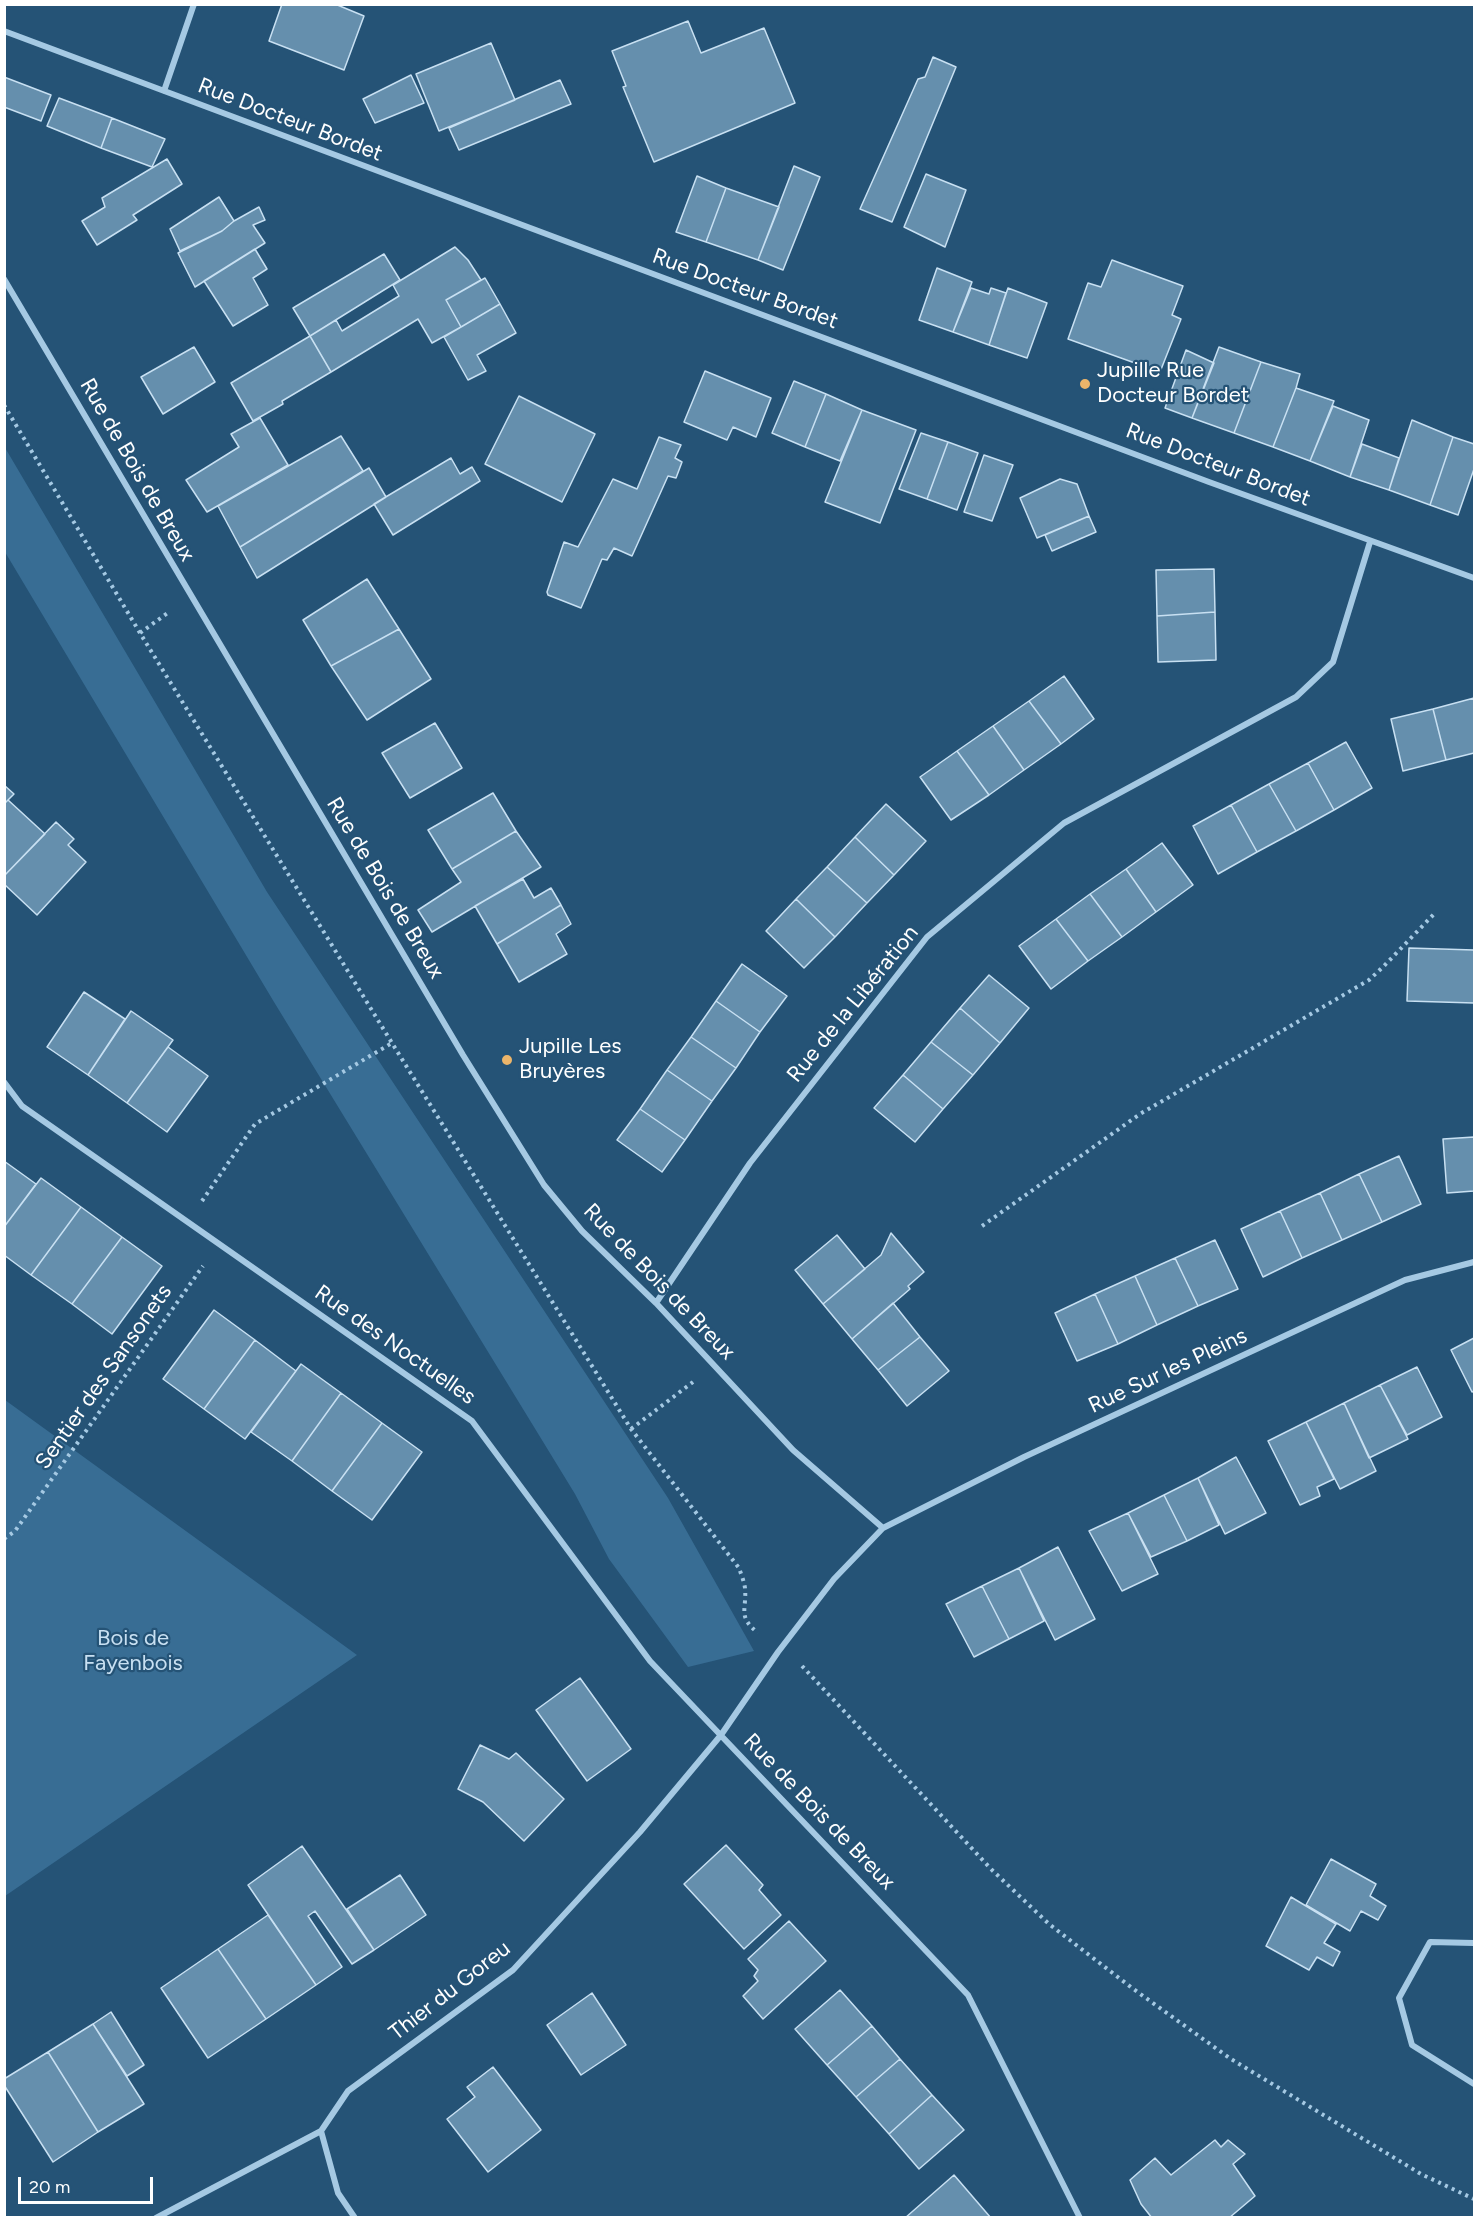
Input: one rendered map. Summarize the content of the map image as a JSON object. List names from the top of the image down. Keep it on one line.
{"streets":{"street":["Rue Docteur Bordet","Rue de Bois de Breux","Rue de la Libération","Rue des Noctuelles","Rue Sur les Pleins","Thier du Goreu"],"path":["Sentier des Sansonets"]},"crossings":[["Rue Docteur Bordet","Rue de la Libération"],["Rue de Bois de Breux","Rue de la Libération"],["Rue de Bois de Breux","Rue des Noctuelles"],["Rue de Bois de Breux","Rue Sur les Pleins"],["Rue de Bois de Breux","Thier du Goreu"],["Rue des Noctuelles","Sentier des Sansonets"],["Rue des Noctuelles","Thier du Goreu"]],"parks":["Bois de Fayenbois"],"places":["Jupille Rue Docteur Bordet","Jupille Les Bruyères"],"scale_bar":"20 m"}
